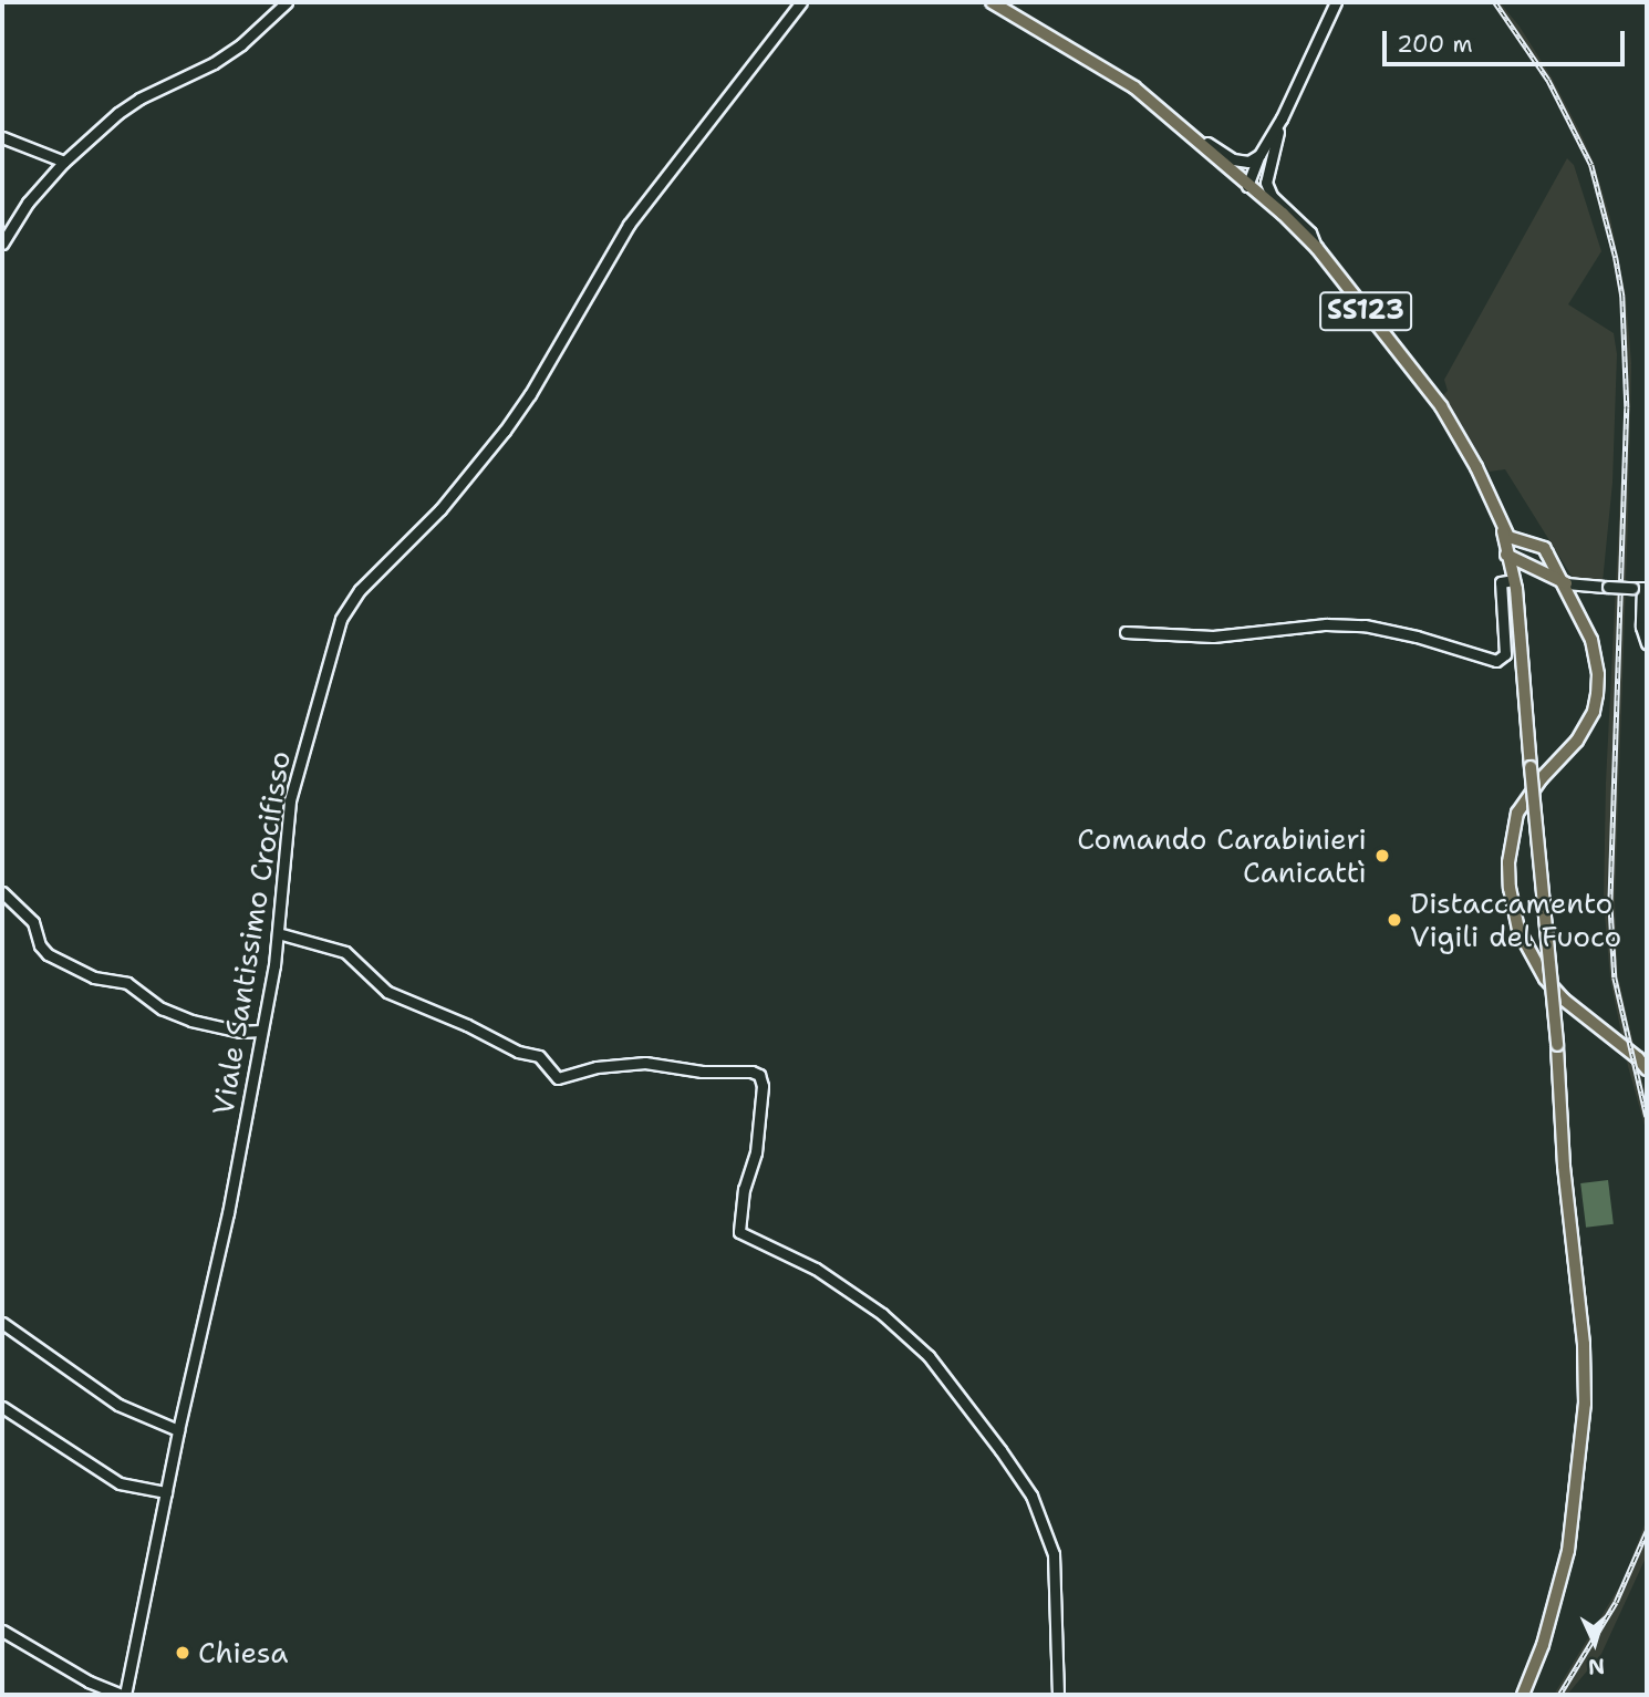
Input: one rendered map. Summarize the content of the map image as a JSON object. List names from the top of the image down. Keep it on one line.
{"streets":{"main road":["SS123"],"street":["Viale Santissimo Crocifisso"]},"places":["Comando Carabinieri Canicattì","Distaccamento Vigili del Fuoco","Chiesa"],"scale_bar":"200 m","north":"bottom"}
